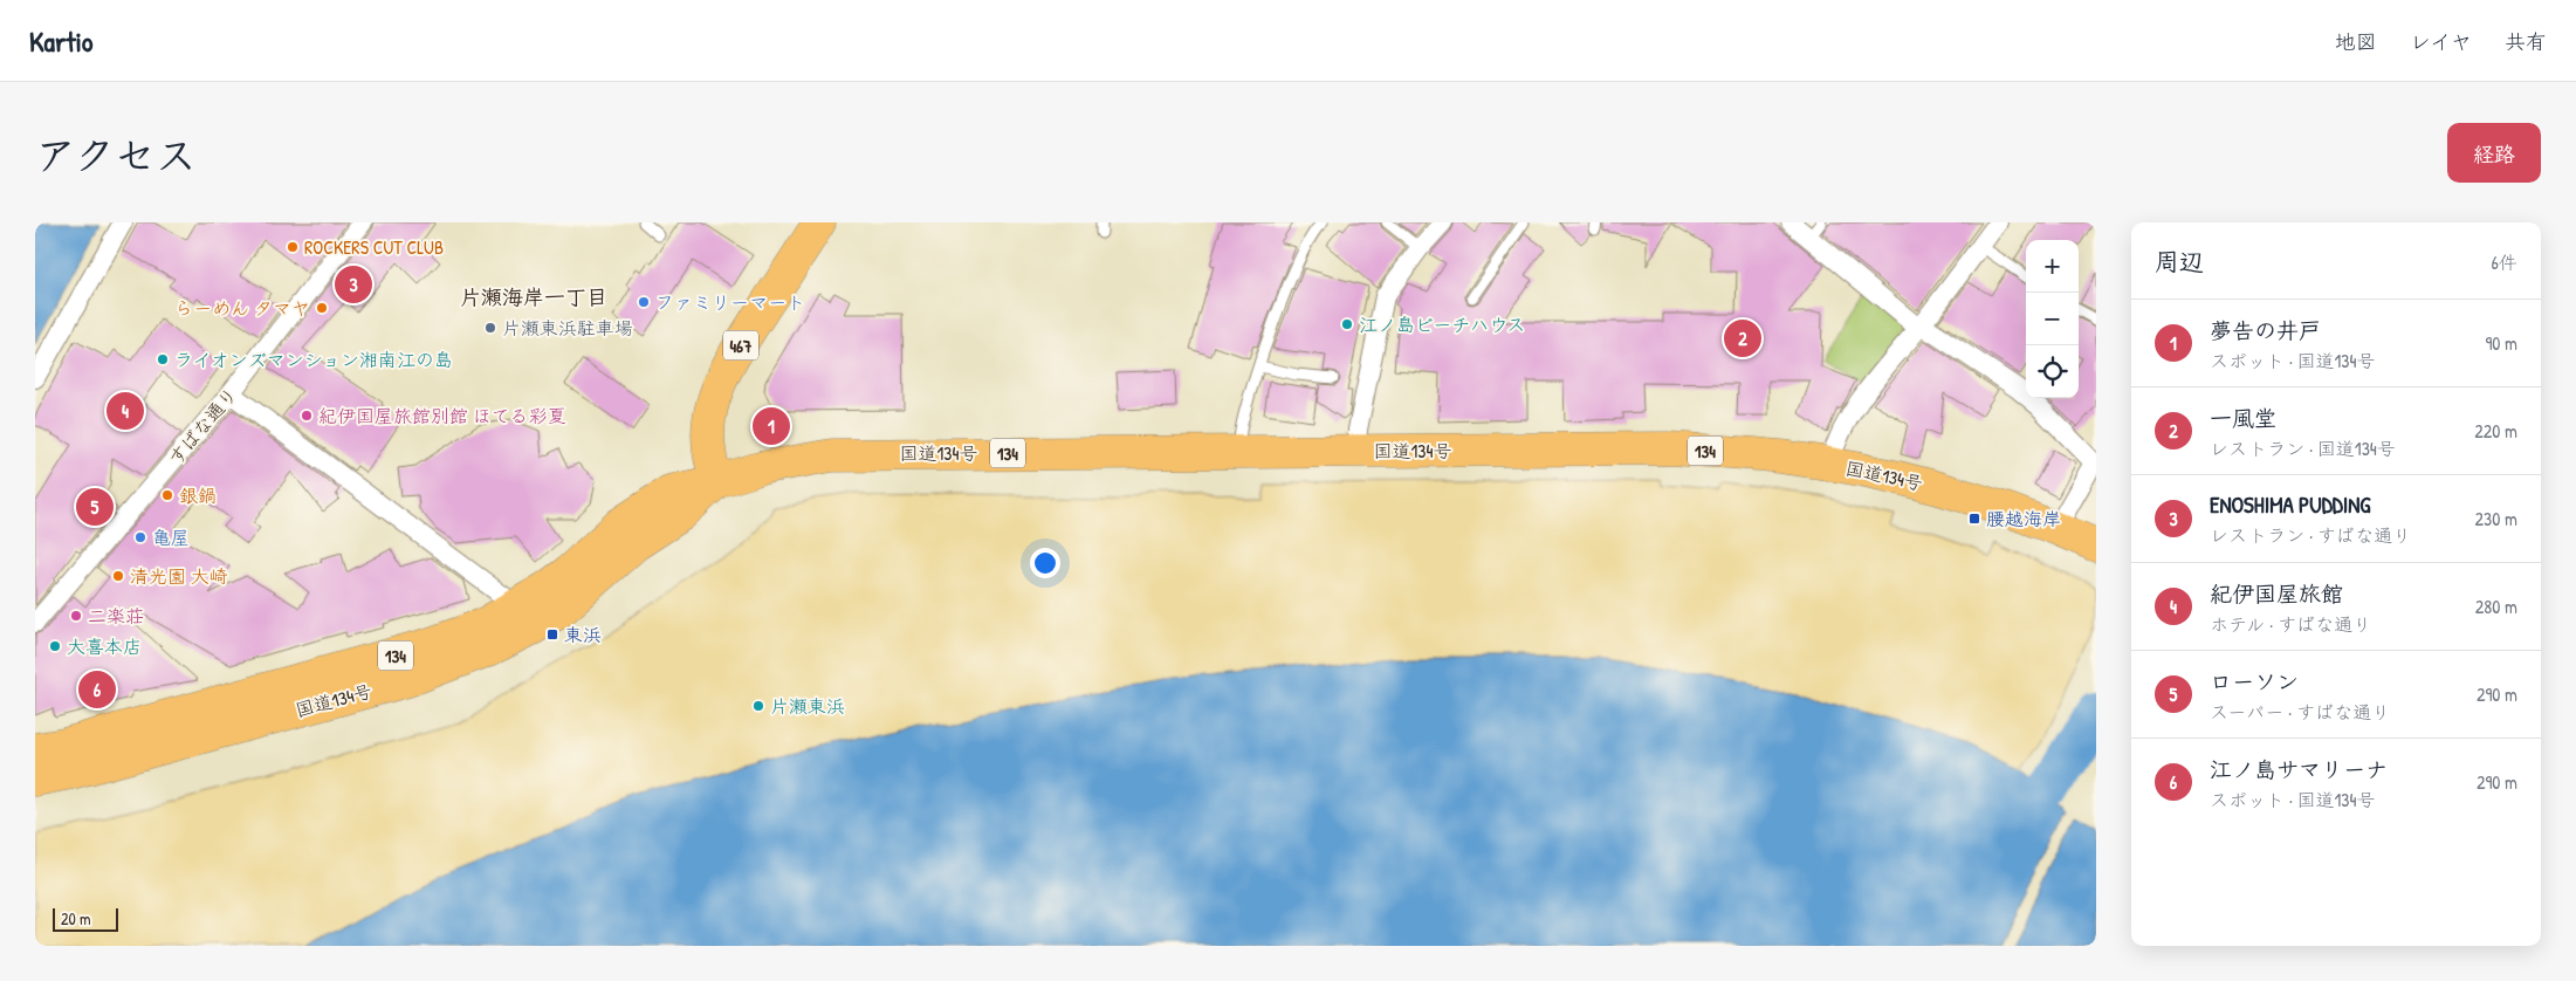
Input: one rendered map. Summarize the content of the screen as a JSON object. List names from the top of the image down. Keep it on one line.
{"streets":{"highway":["467","国道134号","134"],"street":["すばな通り"]},"crossings":[["467","国道134号"]],"districts":["片瀬海岸一丁目"],"places":{"other":["ROCKERS CUT CLUB","ファミリーマート","らーめん タマヤ","江ノ島ビーチハウス","片瀬東浜駐車場","ライオンズマンション湘南江の島","紀伊国屋旅館別館 ほてる彩夏","銀鍋","亀屋","清光園 大崎","二楽荘","大喜本店","片瀬東浜"],"transit":["腰越海岸","東浜"]},"scale_bar":"20 m","page":{"header":"Kartio","nav":["地図","レイヤ","共有"],"title":"アクセス","buttons":"経路","heading":["周辺","6件"],"map_buttons":["+","−"],"pins":["3","2","4","1","5","6"],"list":[{"mark":"1","name":"夢告の井戸","note":"スポット · 国道134号","value":"90 m"},{"mark":"2","name":"一風堂","note":"レストラン · 国道134号","value":"220 m"},{"mark":"3","name":"ENOSHIMA PUDDING","note":"レストラン · すばな通り","value":"230 m"},{"mark":"4","name":"紀伊国屋旅館","note":"ホテル · すばな通り","value":"280 m"},{"mark":"5","name":"ローソン","note":"スーパー · すばな通り","value":"290 m"},{"mark":"6","name":"江ノ島サマリーナ","note":"スポット · 国道134号","value":"290 m"}],"scale":"20 m"}}
